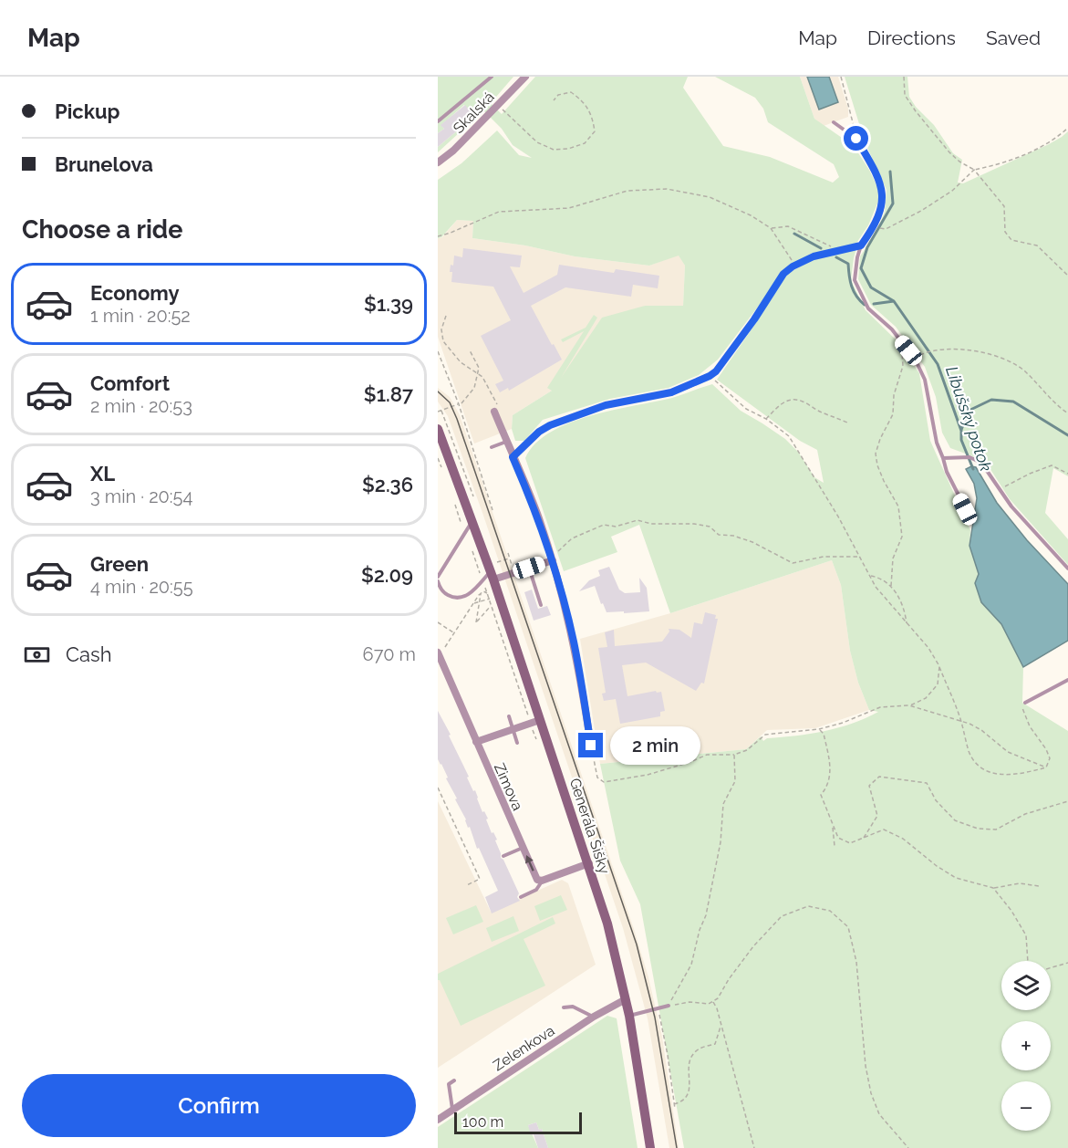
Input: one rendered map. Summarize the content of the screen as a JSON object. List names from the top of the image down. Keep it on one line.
{"streets":{"main road":["Generála Šišky"],"street":["Skalská","Zimova","Zelenkova"]},"crossings":[["Generála Šišky","Zelenkova"]],"water":["Libušský potok"],"scale_bar":"100 m","page":{"header":"Map","nav":["Map","Directions","Saved"],"banner":["Pickup","Brunelova"],"heading":"Choose a ride","list":[{"name":"Economy","note":"1 min · 20:52","value":"$1.39"},{"name":"Comfort","note":"2 min · 20:53","value":"$1.87"},{"name":"XL","note":"3 min · 20:54","value":"$2.36"},{"name":"Green","note":"4 min · 20:55","value":"$2.09"}],"pay":["Cash","670 m"],"bubble":"2 min","map_buttons":["+","−"],"buttons":"Confirm","scale":"100 m"}}
